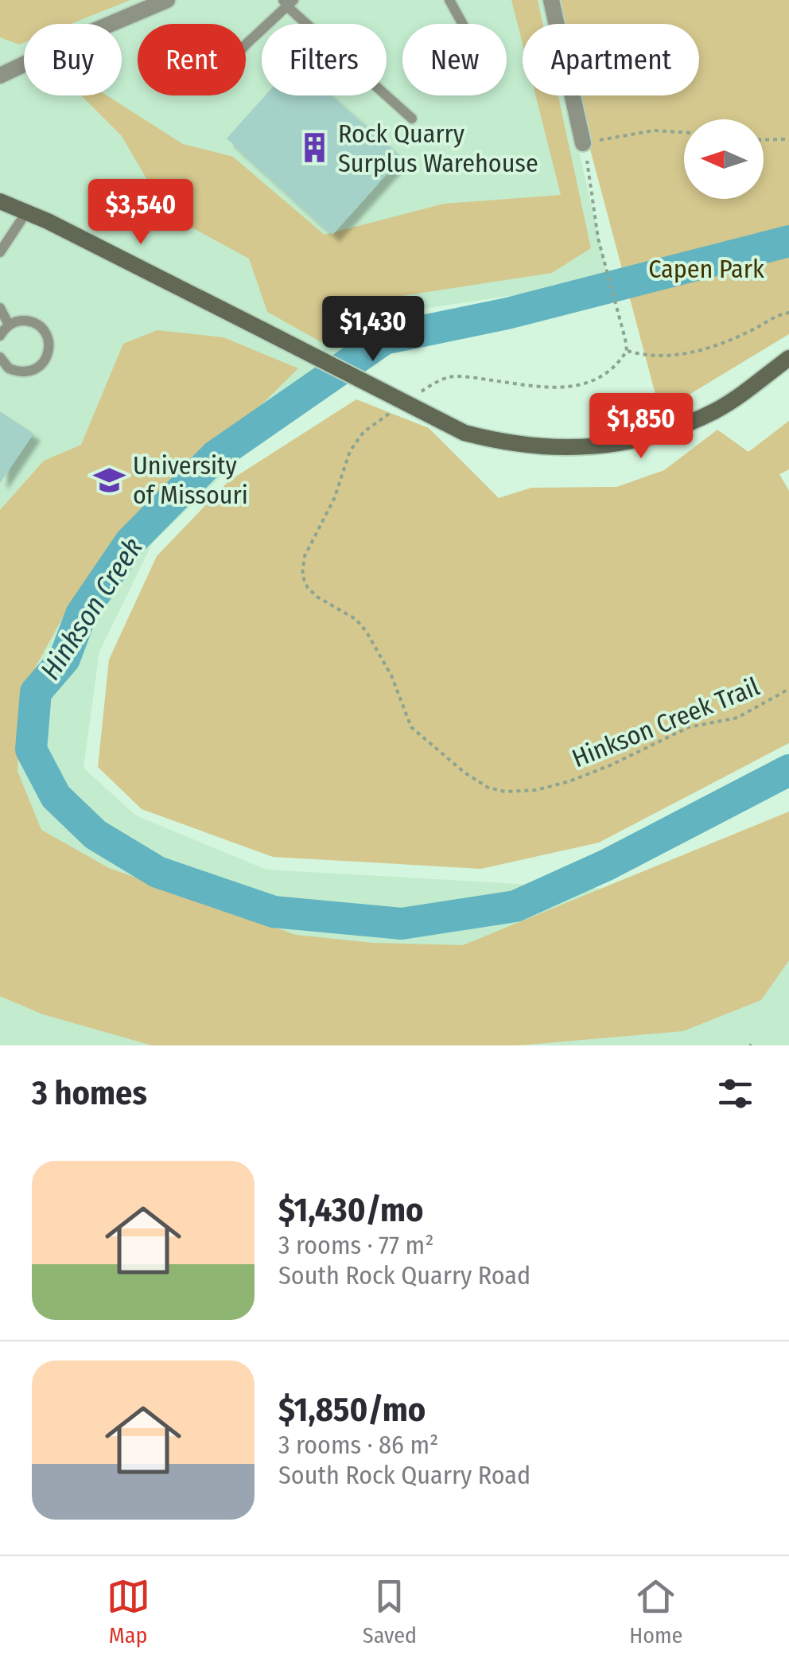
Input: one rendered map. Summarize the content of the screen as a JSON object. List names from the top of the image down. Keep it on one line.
{"streets":{"path":["Hinkson Creek Trail"]},"water":["Hinkson Creek"],"parks":["Capen Park"],"places":{"building":["Rock Quarry Surplus Warehouse"],"school or university":["University of Missouri"]},"north":"left","page":{"chip":["Buy","Rent","Filters","New","Apartment"],"price":["$3,540","$1,430","$1,850"],"heading":"3 homes","list":[{"name":"$1,430/mo","note":"3 rooms · 77 m² · South Rock Quarry Road"},{"name":"$1,850/mo","note":"3 rooms · 86 m² · South Rock Quarry Road"}],"tabs":["Map","Saved","Home"]}}
